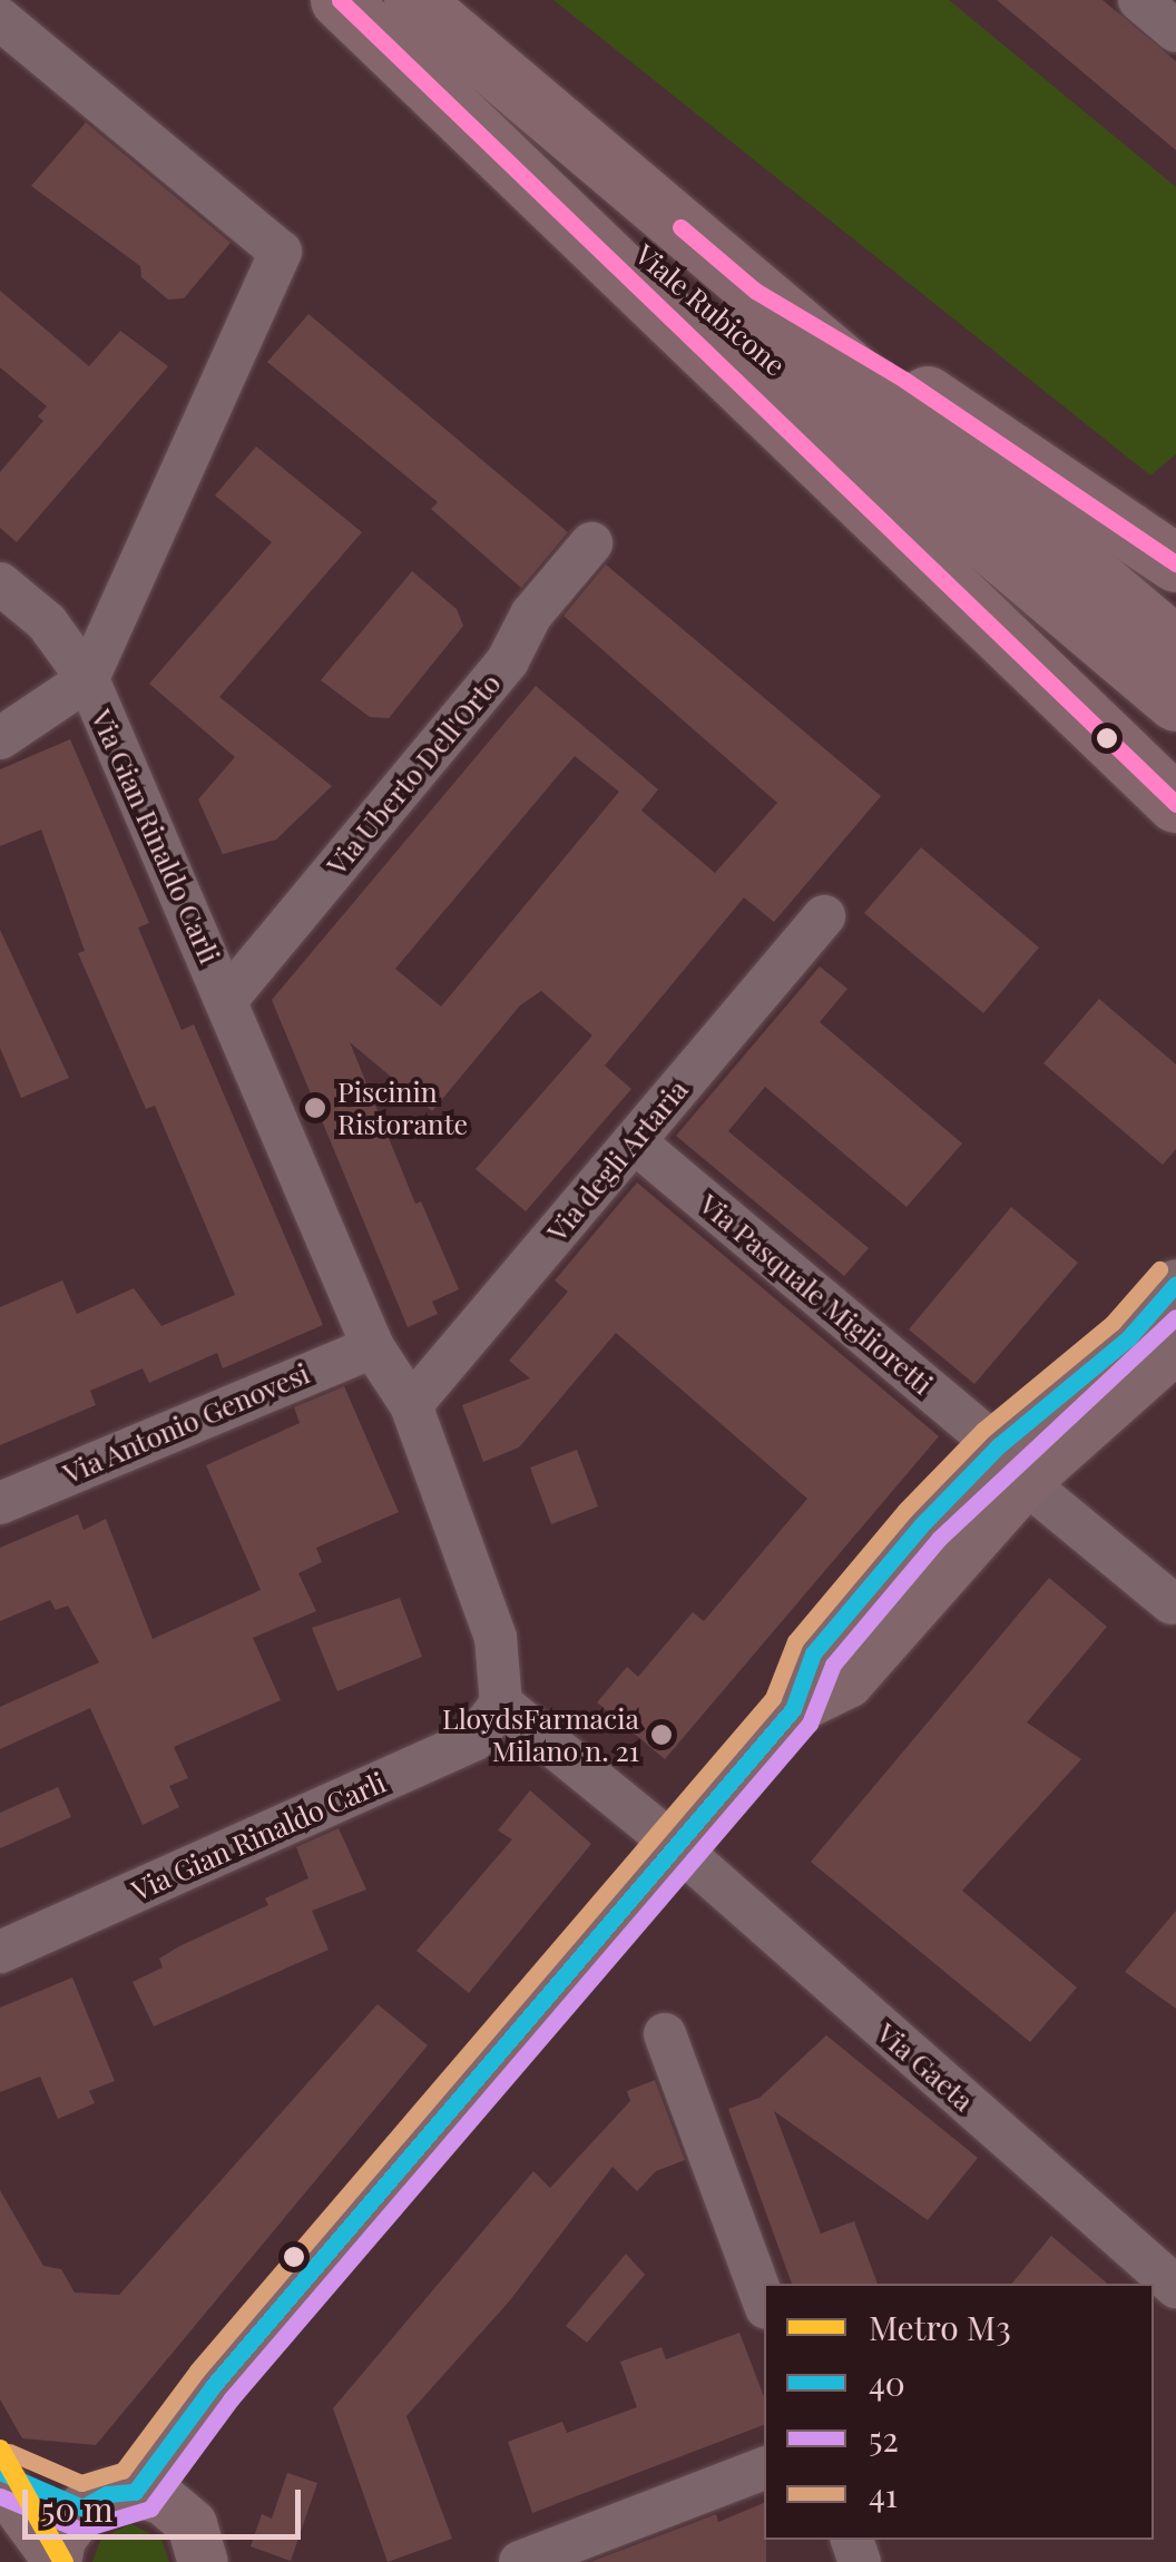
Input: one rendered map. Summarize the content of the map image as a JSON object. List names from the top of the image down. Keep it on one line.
{"streets":{"highway":["Viale Rubicone"],"street":["Via Uberto Dell'Orto","Via Gian Rinaldo Carli","Via degli Artaria","Via Pasquale Miglioretti","Via Antonio Genovesi","Via Gaeta"]},"crossings":[["Via Uberto Dell'Orto","Via Gian Rinaldo Carli"],["Via Gian Rinaldo Carli","Via degli Artaria"],["Via Gian Rinaldo Carli","Via Antonio Genovesi"],["Via degli Artaria","Via Pasquale Miglioretti"]],"places":["Piscinin Ristorante","LloydsFarmacia Milano n. 21"],"lines":["transit line 41","transit line 40","transit line 52","metro line M3"],"legend":["Metro M3","40","52","41"],"scale_bar":"50 m"}
